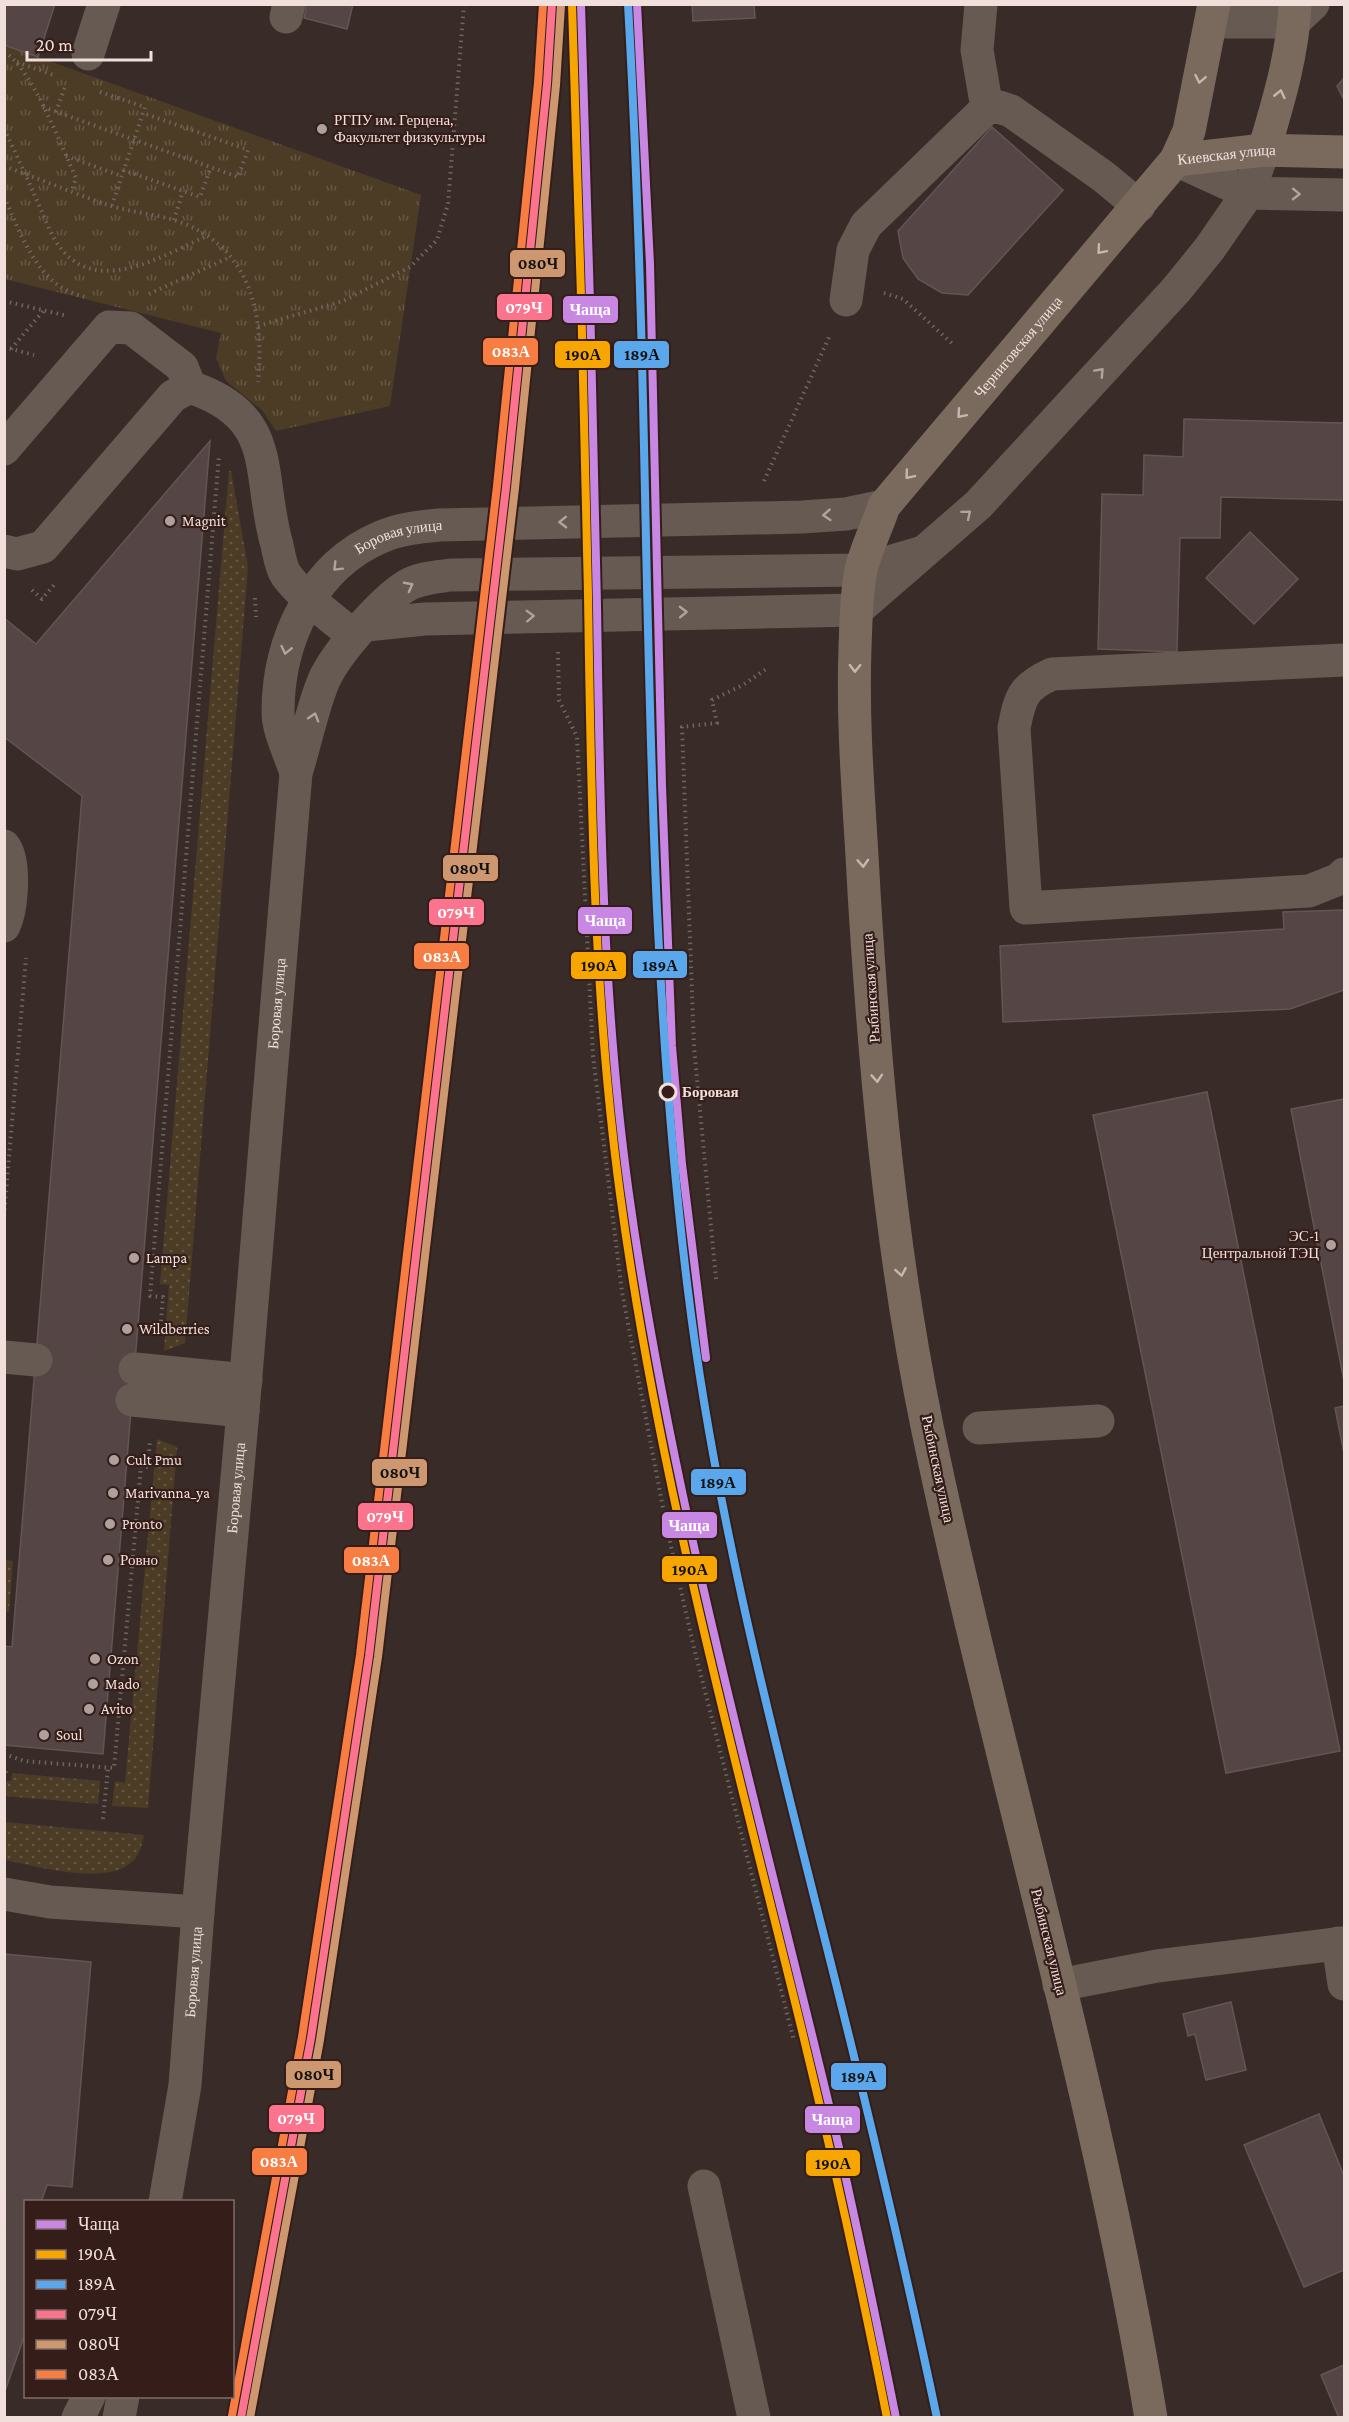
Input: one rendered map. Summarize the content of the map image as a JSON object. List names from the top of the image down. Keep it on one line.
{"streets":{"main road":["Киевская улица","Черниговская улица","Рыбинская улица"],"street":["Боровая улица"]},"crossings":[["Киевская улица","Черниговская улица"],["Черниговская улица","Боровая улица"],["Черниговская улица","Рыбинская улица"],["Боровая улица","Рыбинская улица"]],"one_way":["Рыбинская улица"],"places":["РГПУ им. Герцена, Факультет физкультуры","Magnit","Боровая","ЭС-1 Центральной ТЭЦ","Lampa","Wildberries","Cult Pmu","Marivanna_ya","Pronto","Ровно","Ozon","Mado","Avito","Soul"],"lines":["transit line Чаща","transit line 190А","transit line 189А","transit line 079Ч","transit line 083А","transit line 080Ч"],"legend":["Чаща","190А","189А","079Ч","080Ч","083А"],"scale_bar":"20 m"}
